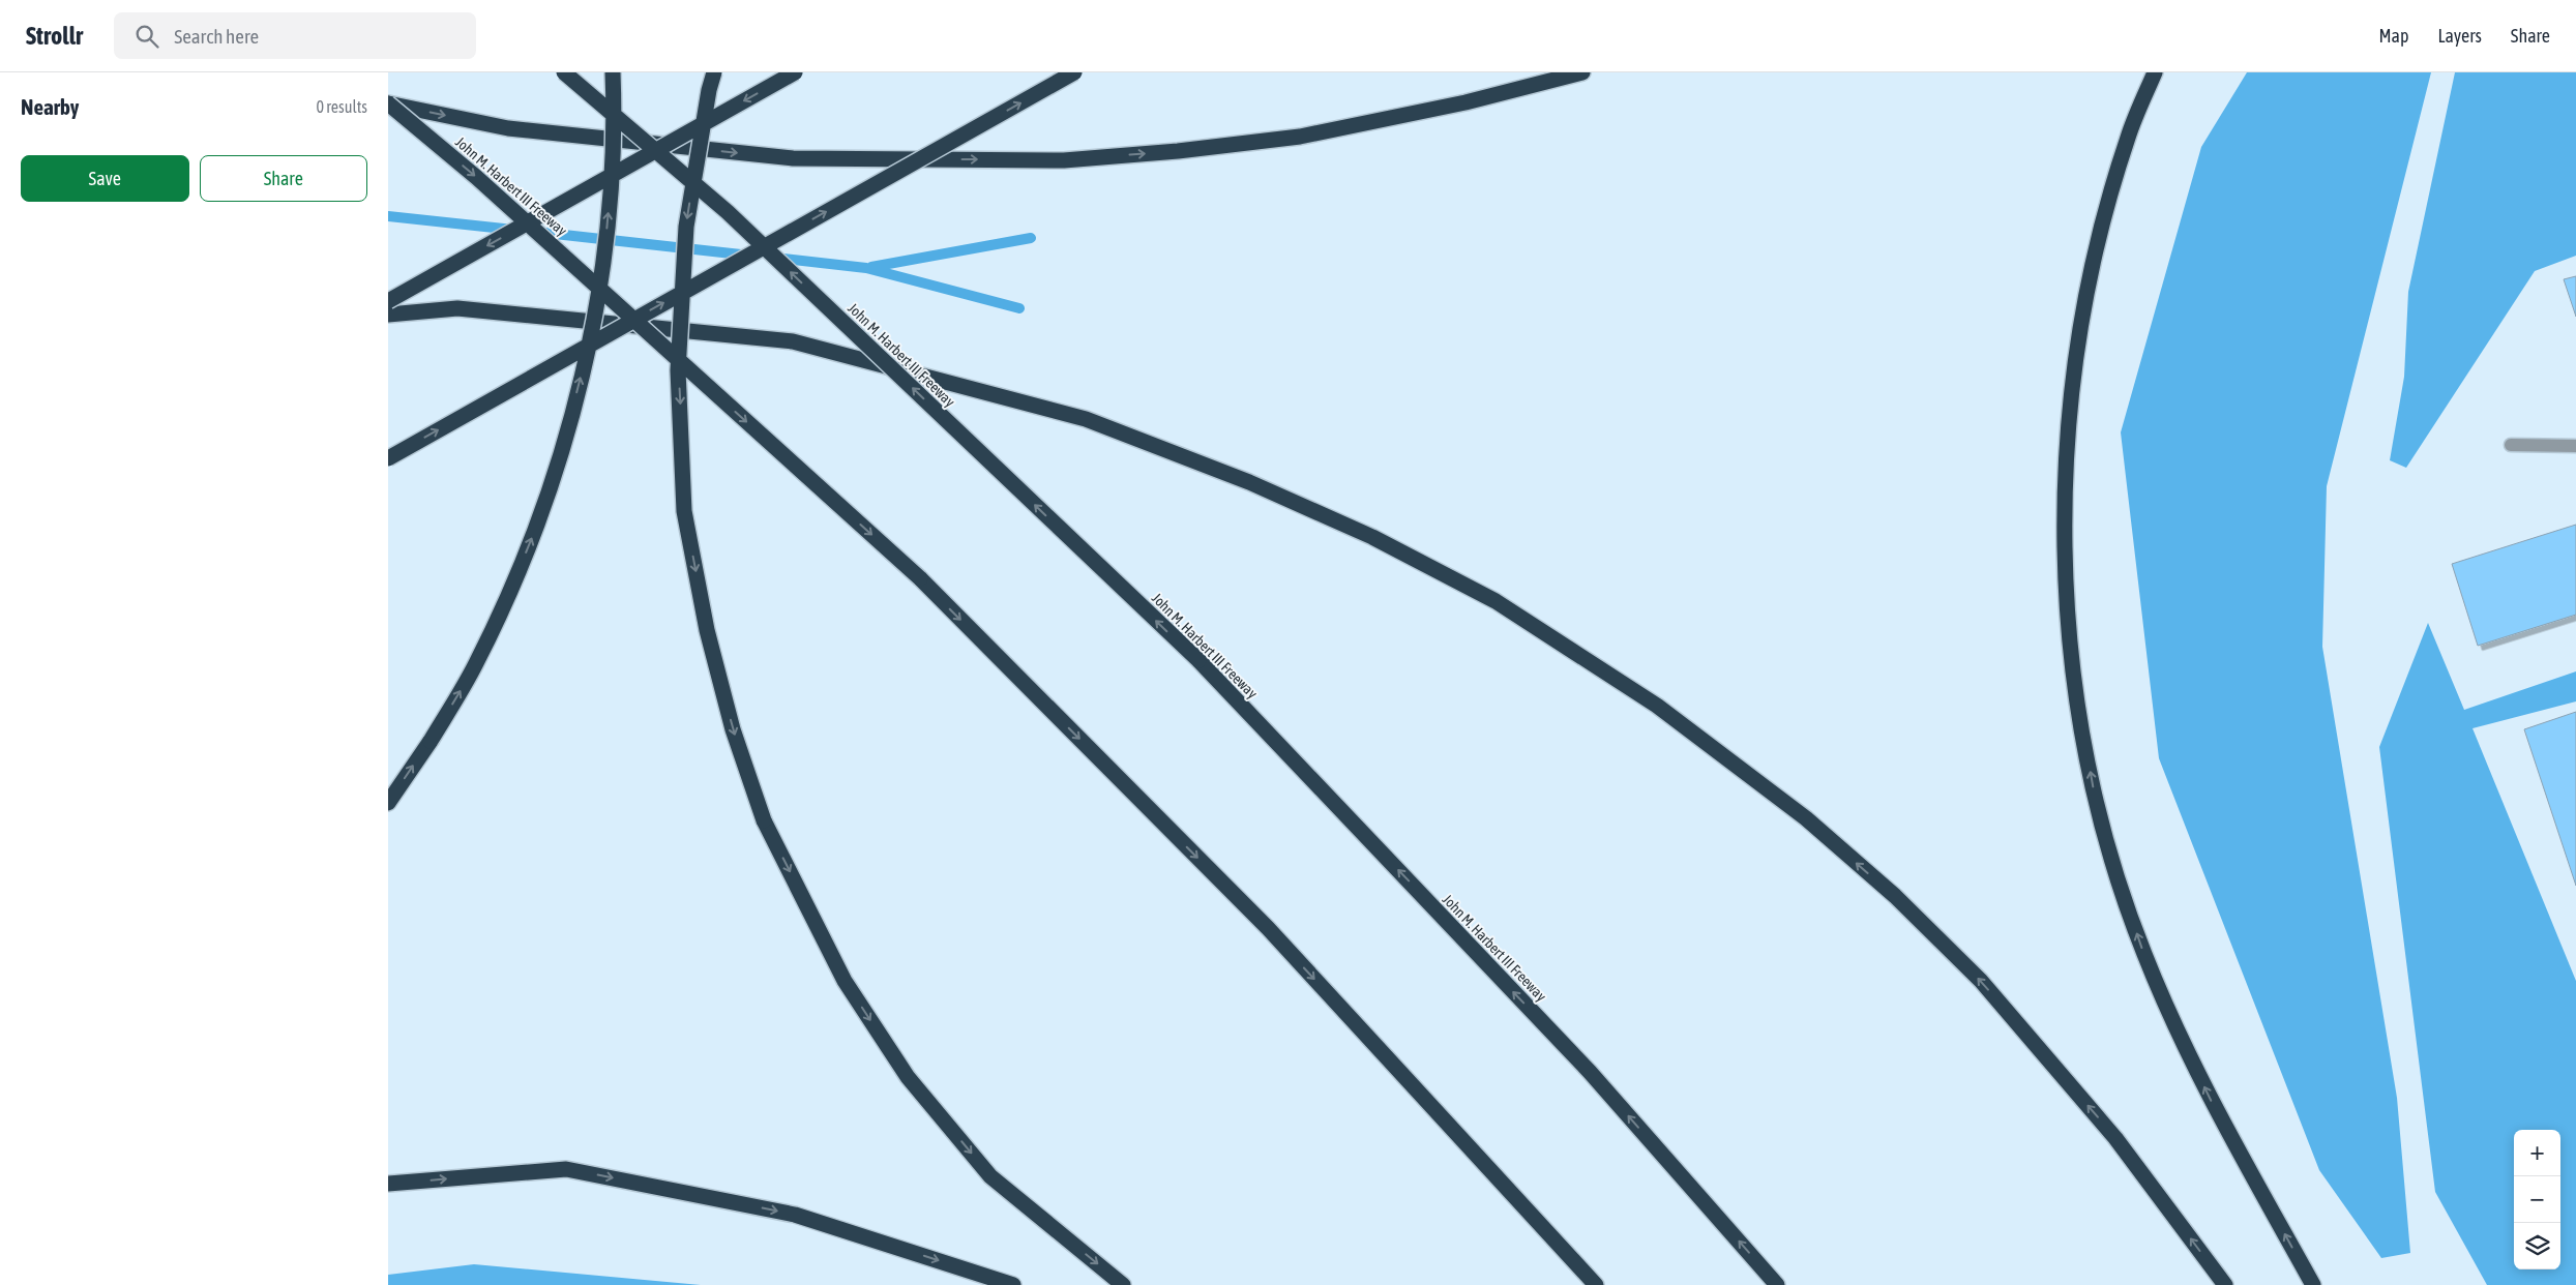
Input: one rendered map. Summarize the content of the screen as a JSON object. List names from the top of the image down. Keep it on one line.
{"streets":{"highway":["John M. Harbert III Freeway"]},"page":{"header":"Strollr","search":"Search here","nav":["Map","Layers","Share"],"heading":["Nearby","0 results"],"buttons":["Save","Share"],"map_buttons":["+","−"]}}
